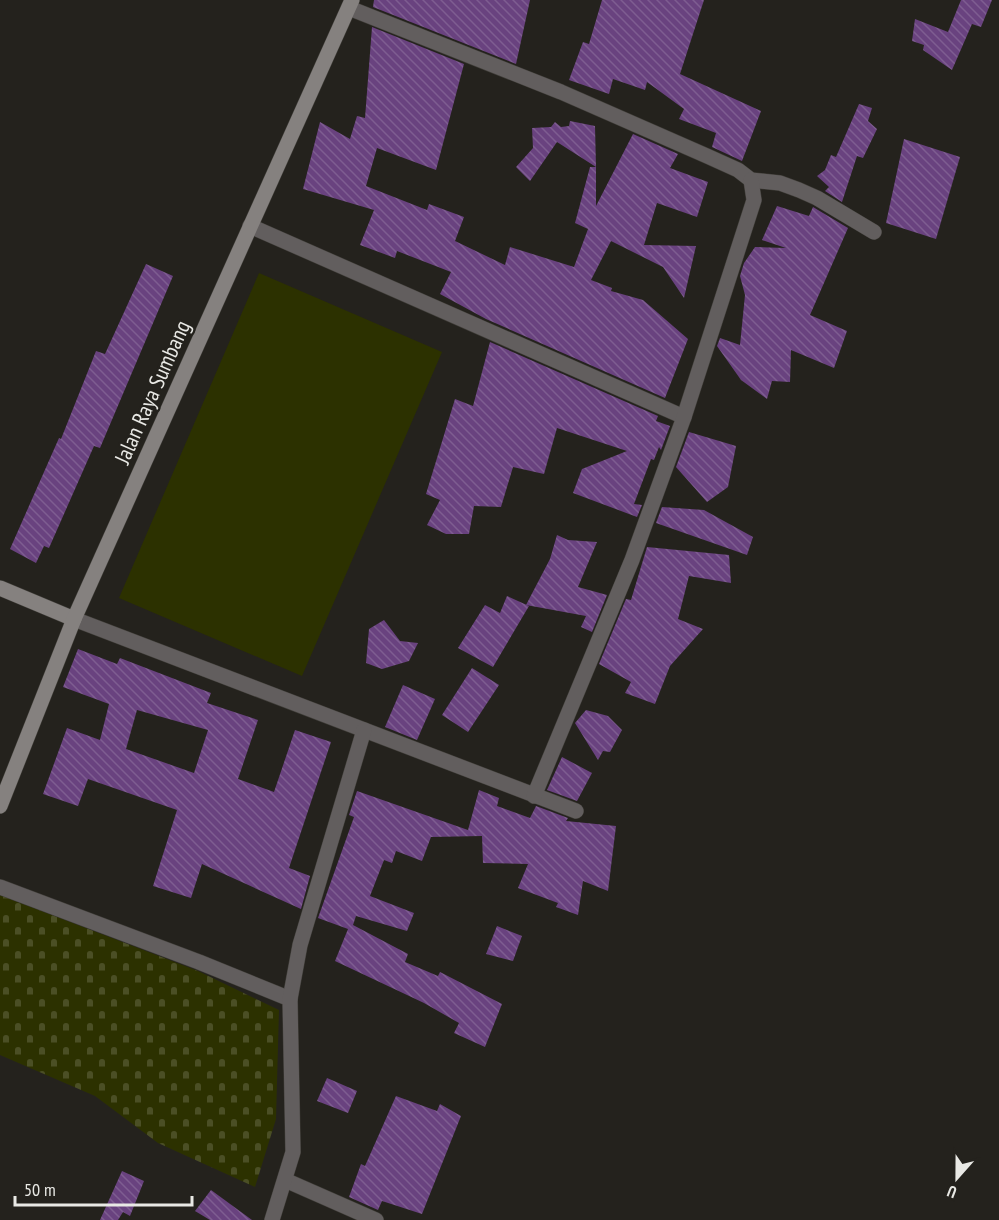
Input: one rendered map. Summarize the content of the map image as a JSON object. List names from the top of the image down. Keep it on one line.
{"streets":{"street":["Jalan Raya Sumbang"]},"scale_bar":"50 m","north":"bottom"}
